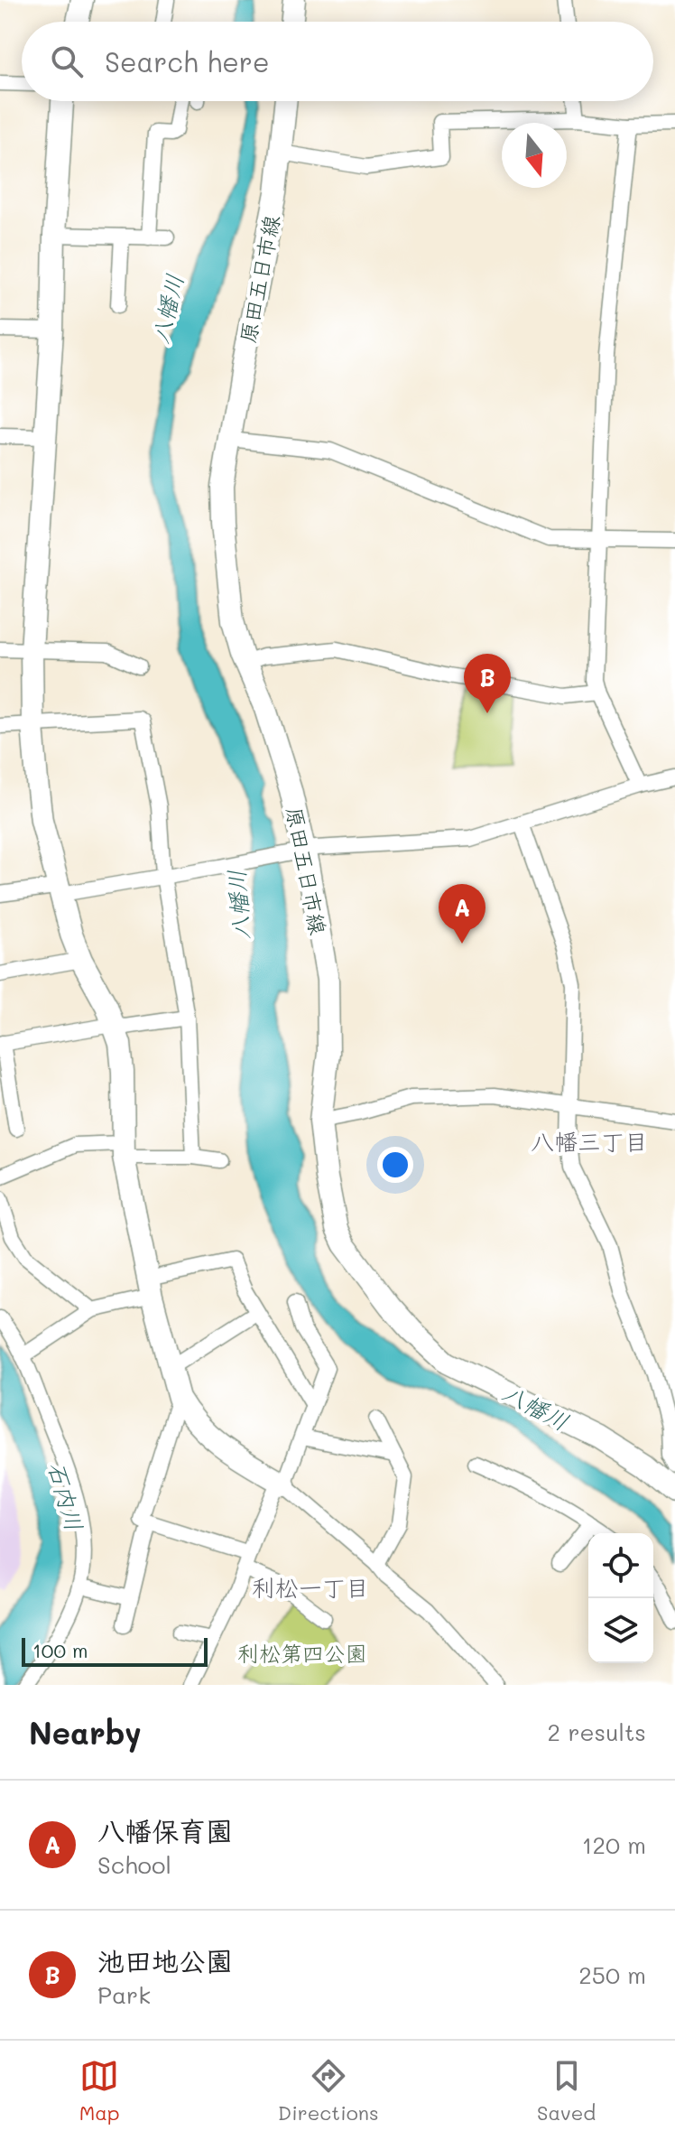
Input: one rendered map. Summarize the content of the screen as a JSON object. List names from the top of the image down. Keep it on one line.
{"streets":{"main road":["原田五日市線"]},"districts":["八幡三丁目","利松一丁目"],"water":["八幡川","石内川"],"parks":["利松第四公園"],"scale_bar":"100 m","north":"bottom","page":{"search":"Search here","pins":["B","A"],"scale":"100 m","heading":["Nearby","2 results"],"list":[{"mark":"A","name":"八幡保育園","note":"School","value":"120 m"},{"mark":"B","name":"池田地公園","note":"Park","value":"250 m"}],"nav":["Map","Directions","Saved"]}}
